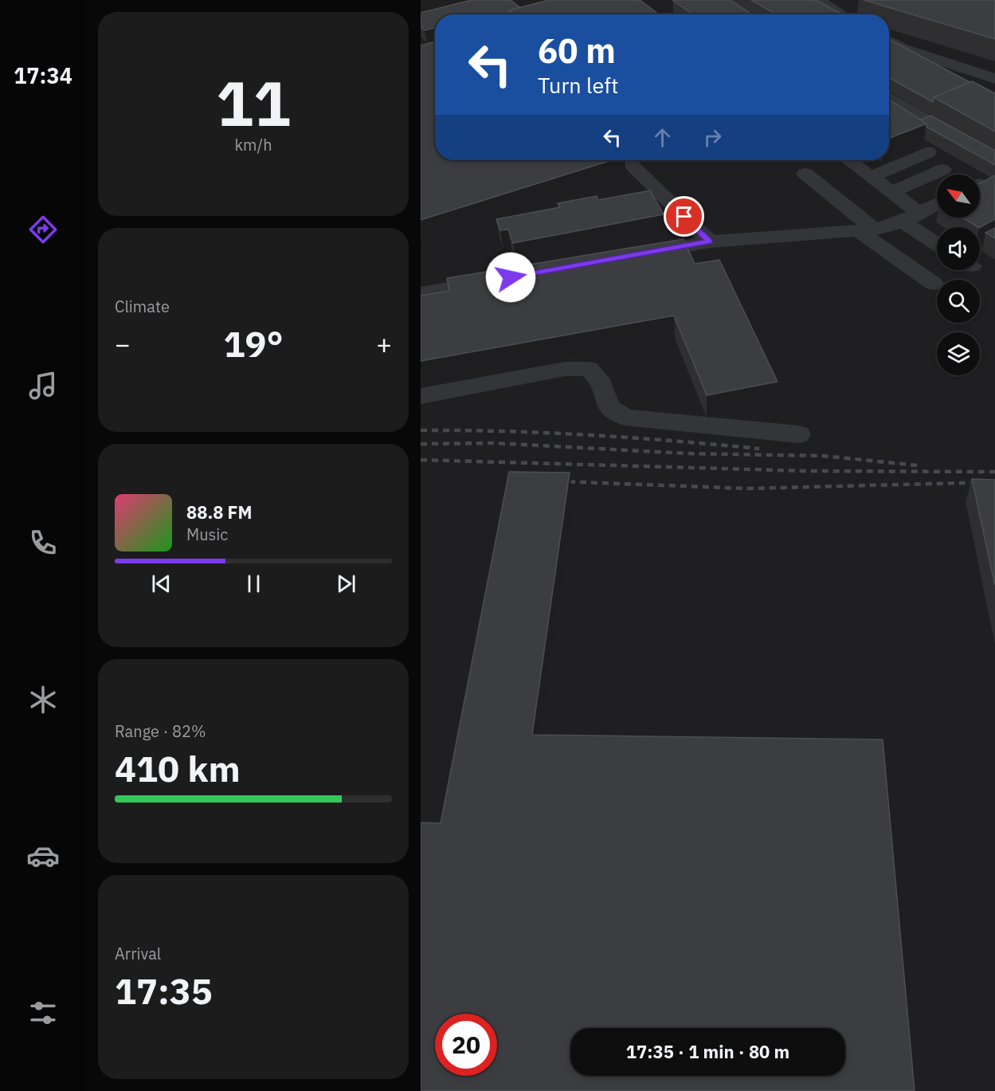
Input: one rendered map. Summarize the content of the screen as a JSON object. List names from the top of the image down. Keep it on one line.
{"north":"top left","page":{"tabs":"17:34","tile":[["11","km/h"],"Climate",["Range · 82%","410 km"],["Arrival","17:35"]],"turn":["60 m","Turn left"],"heat":["−","19°","+"],"song":["88.8 FM","Music"],"limit":"20","trip":"17:35 · 1 min · 80 m"}}
